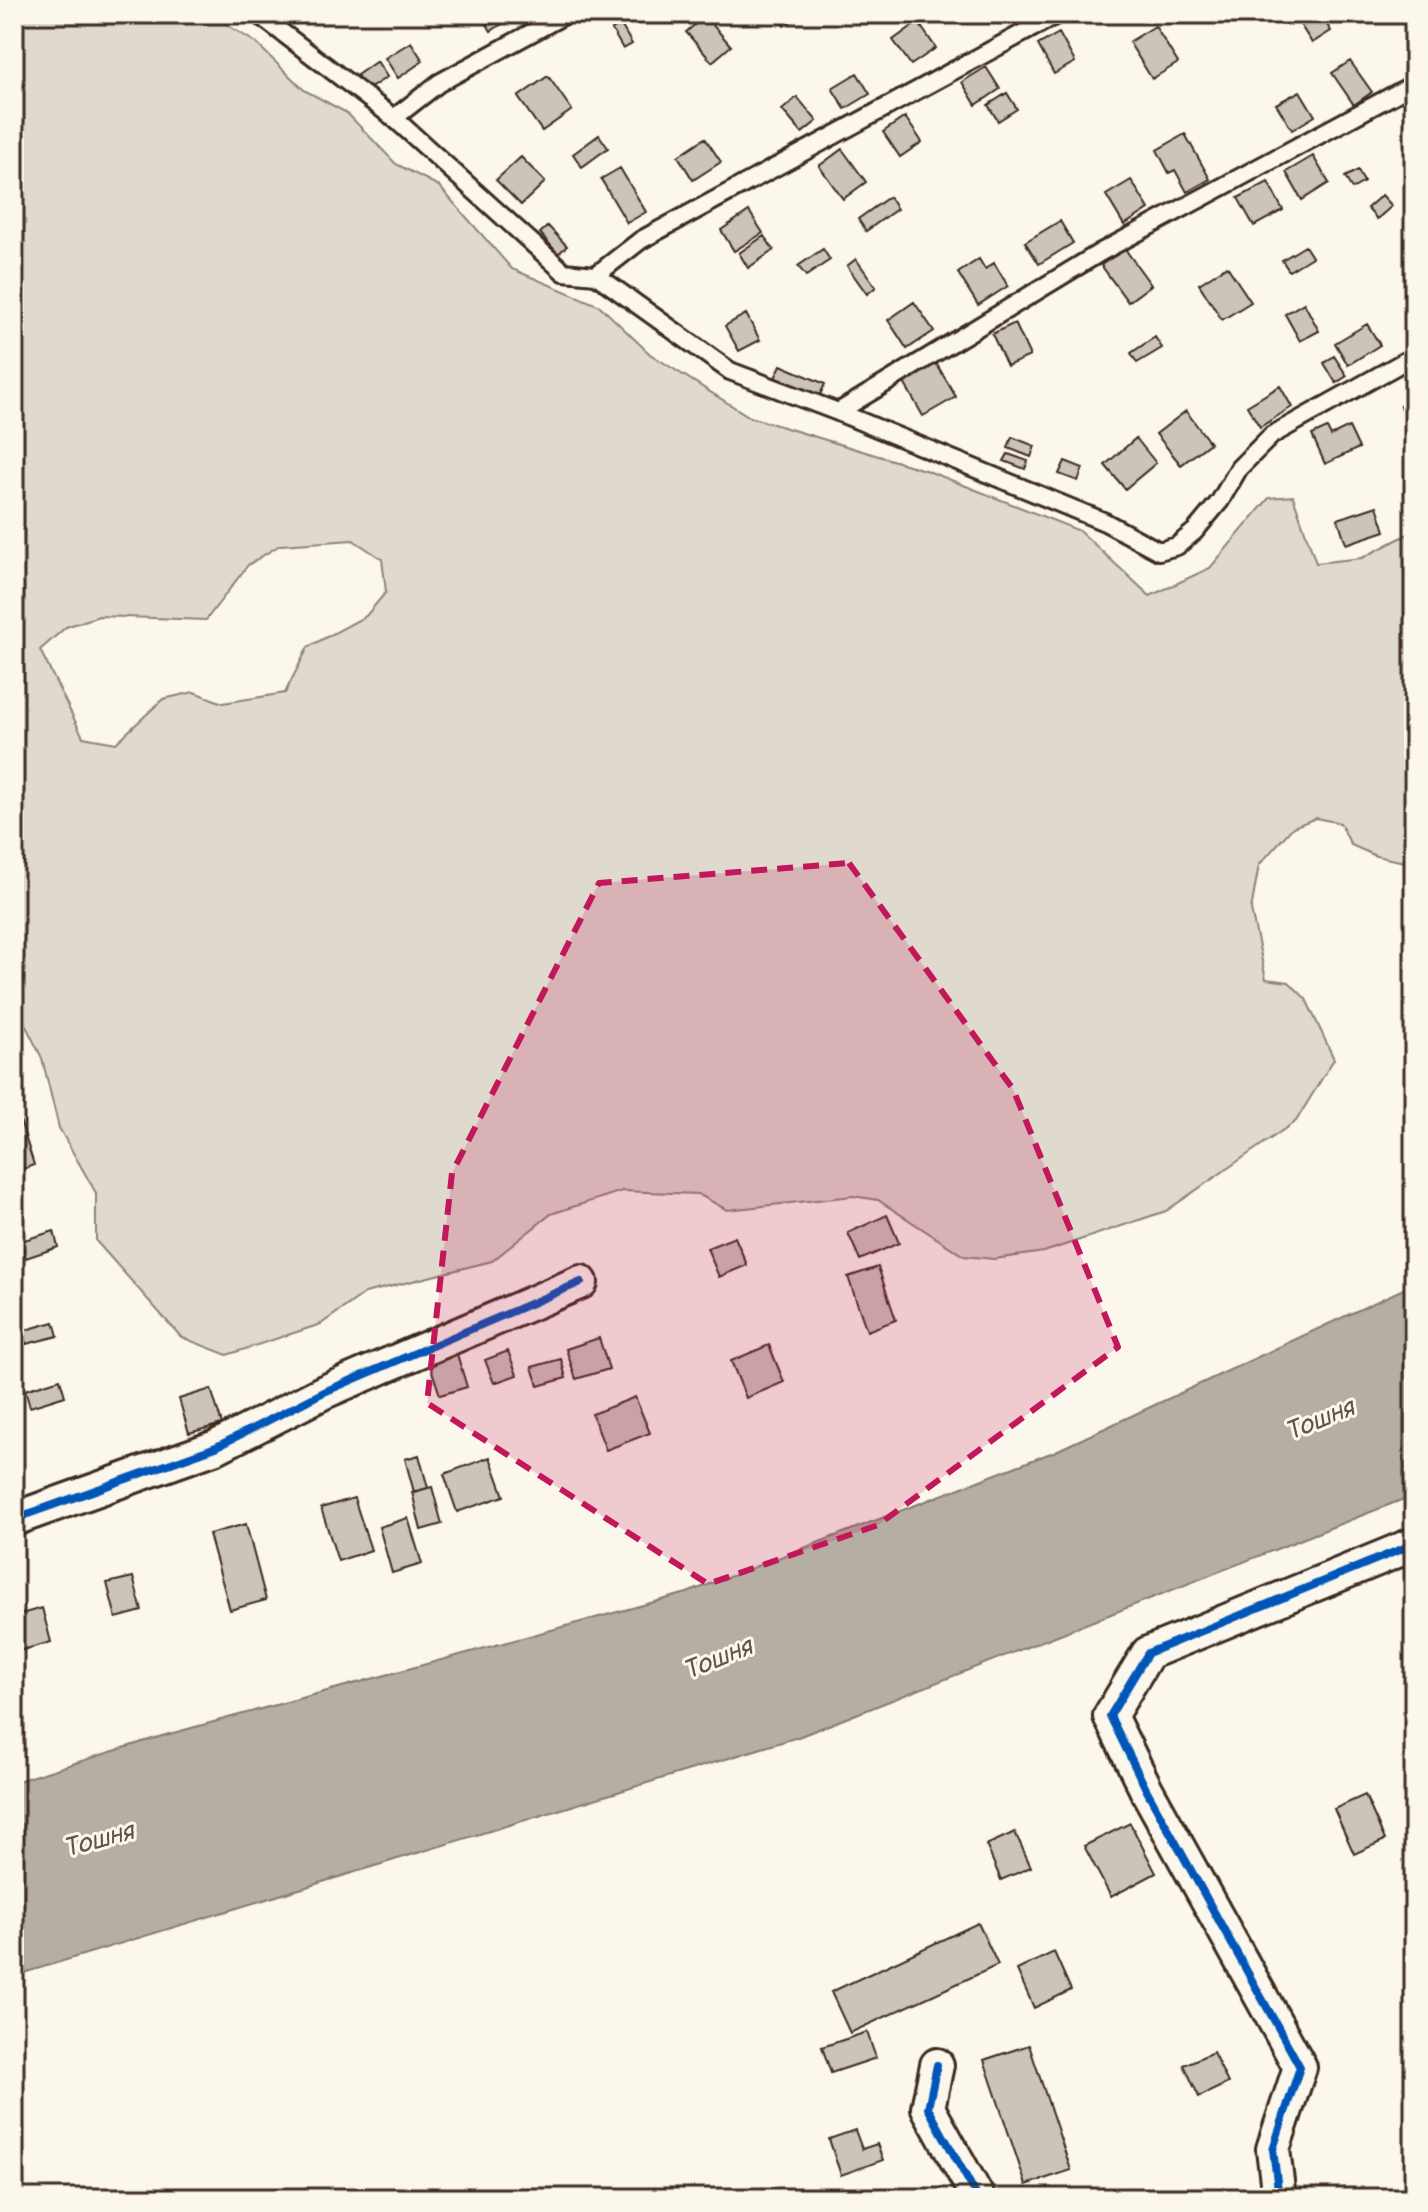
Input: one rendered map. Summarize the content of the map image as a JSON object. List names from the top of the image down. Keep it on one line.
{"water":["Тошня"]}
